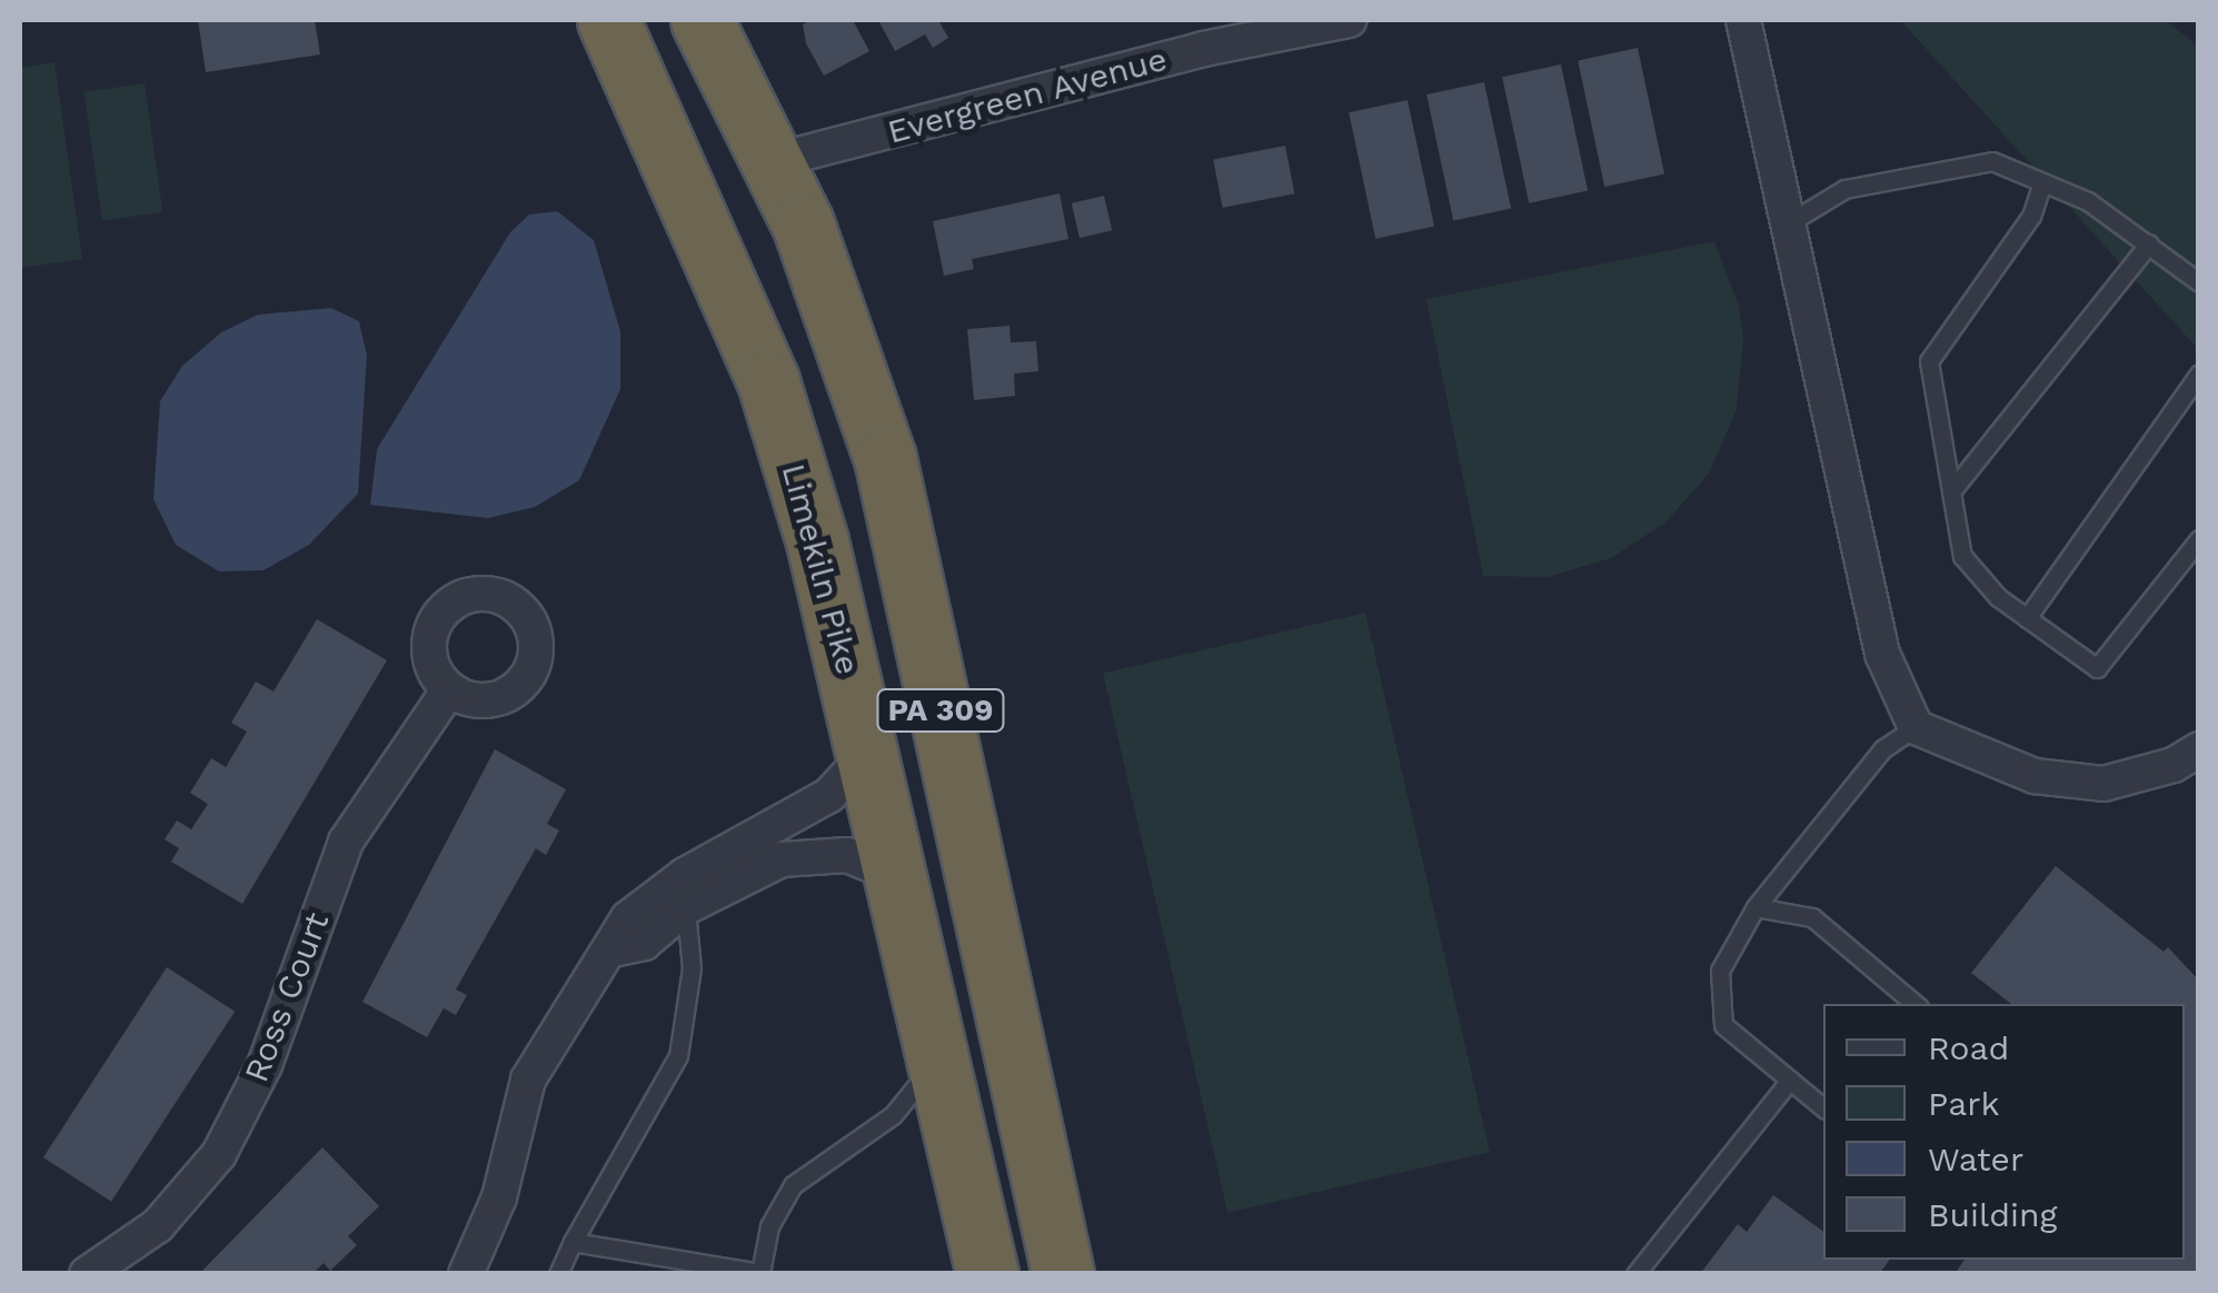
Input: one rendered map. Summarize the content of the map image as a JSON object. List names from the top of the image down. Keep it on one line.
{"streets":{"highway":["Limekiln Pike","PA 309"],"street":["Evergreen Avenue","Ross Court"]},"crossings":[["Evergreen Avenue","PA 309"]],"legend":["Road","Park","Water","Building"]}
